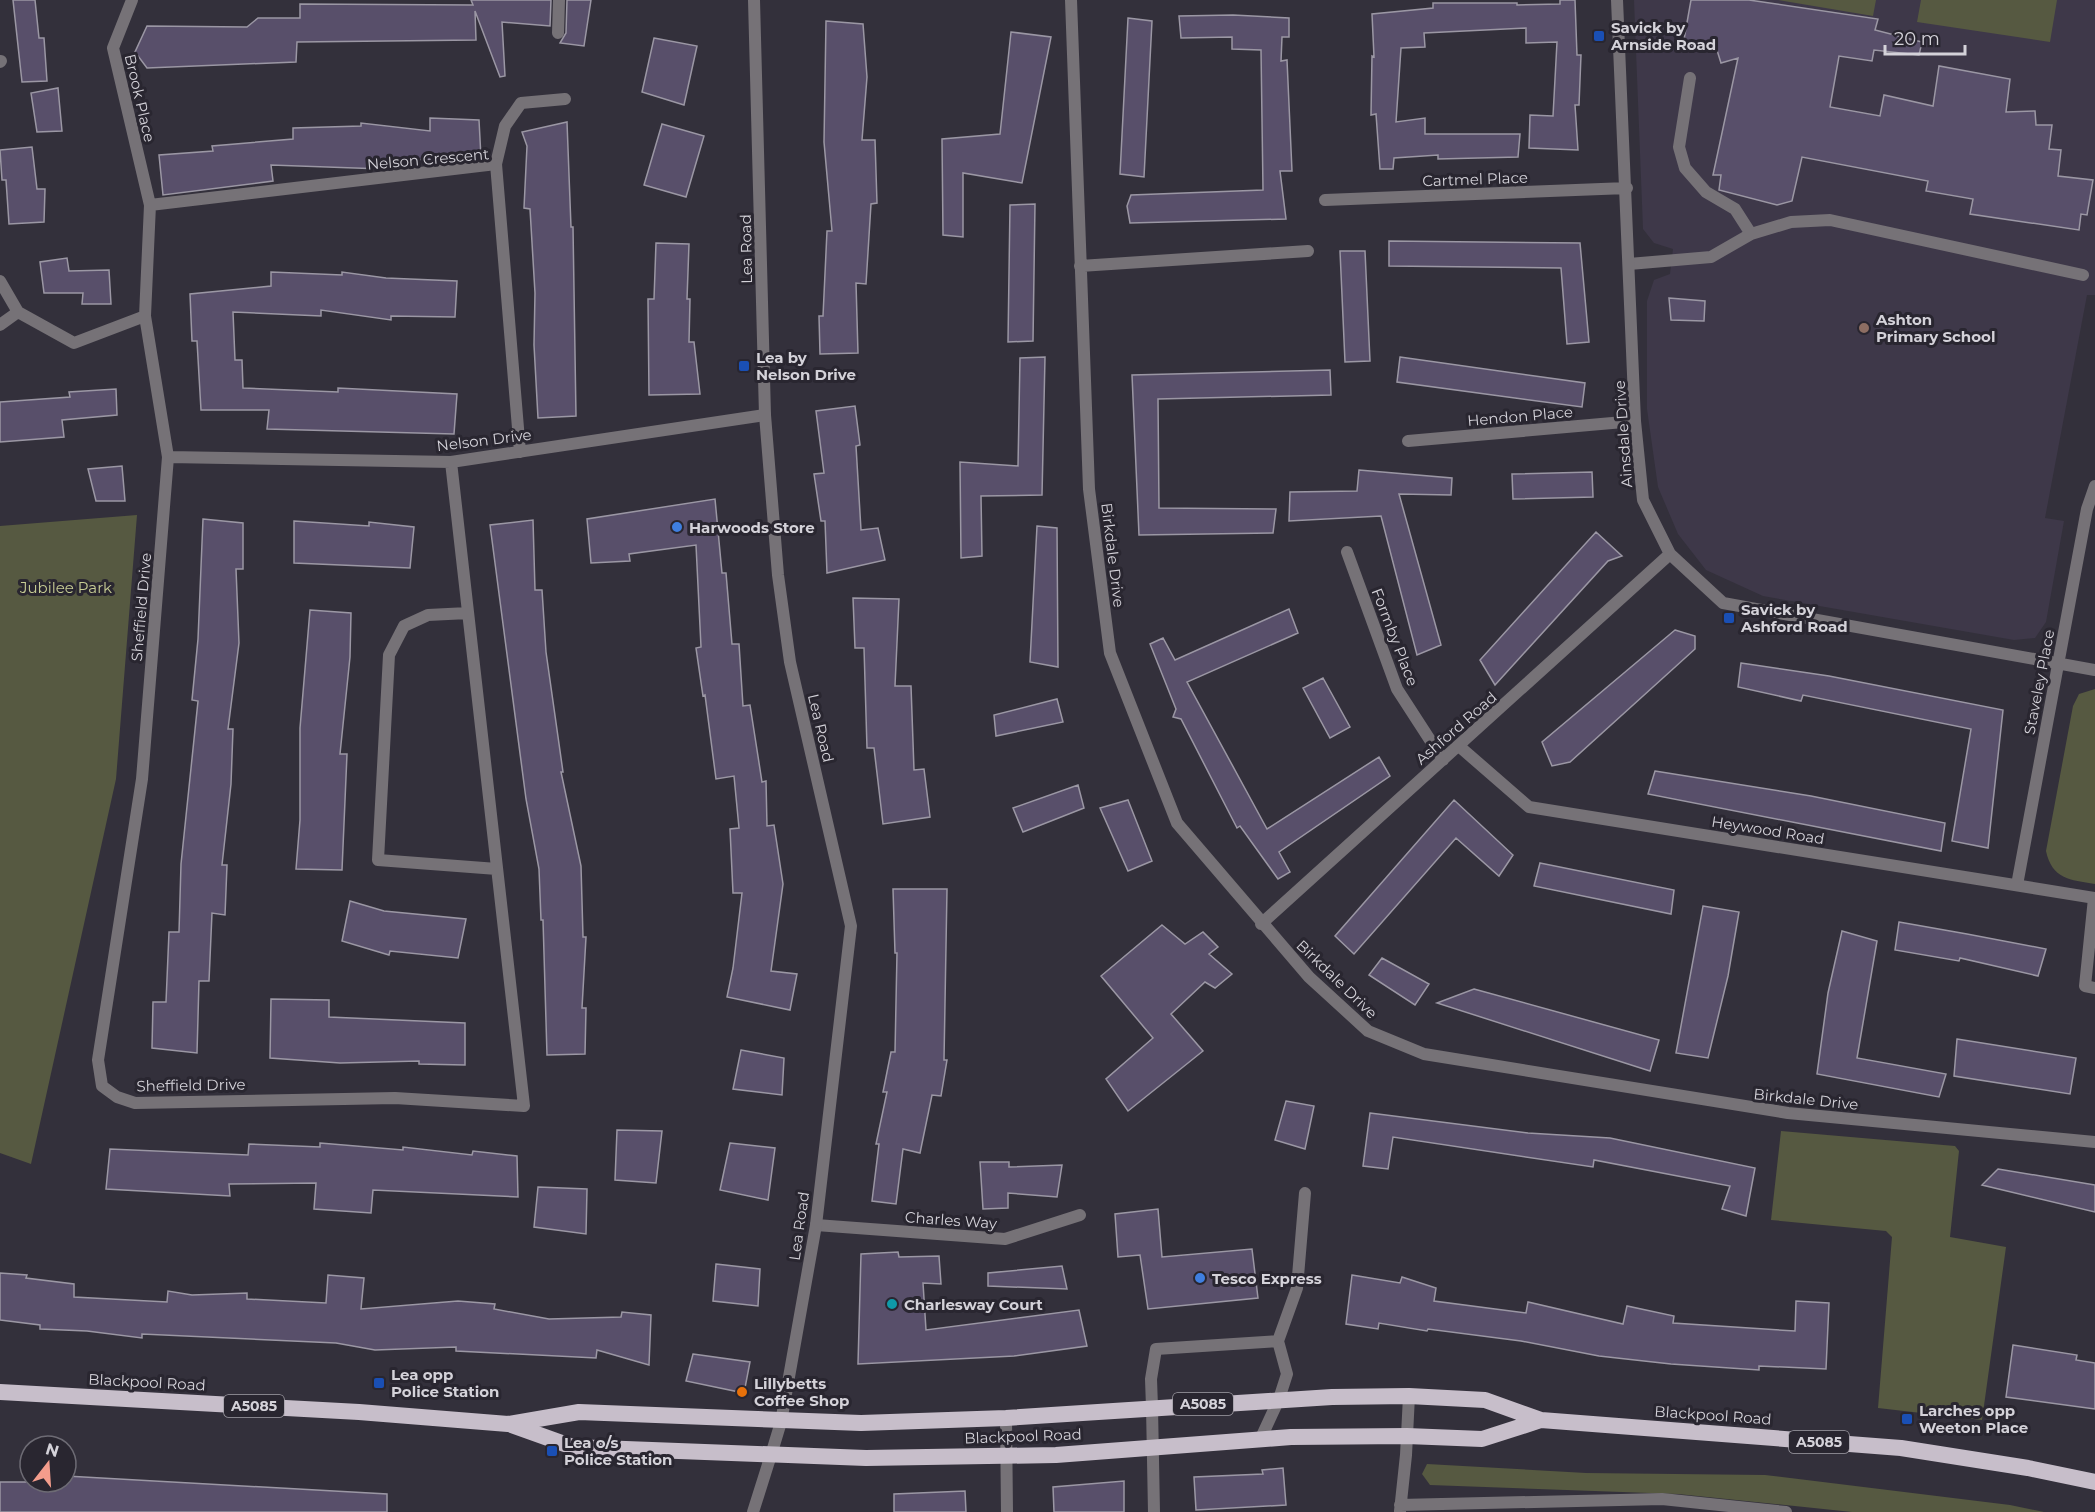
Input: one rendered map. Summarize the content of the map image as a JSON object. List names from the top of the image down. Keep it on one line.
{"streets":{"highway":["Blackpool Road","A5085"],"street":["Brook Place","Nelson Crescent","Cartmel Place","Lea Road","Hendon Place","Ainsdale Drive","Nelson Drive","Birkdale Drive","Sheffield Drive","Formby Place","Staveley Place","Ashford Road","Heywood Road","Charles Way"]},"crossings":[["Brook Place","Nelson Crescent"],["Brook Place","Sheffield Drive"],["Nelson Crescent","Nelson Drive"],["Nelson Crescent","Sheffield Drive"],["Cartmel Place","Ainsdale Drive"],["Lea Road","Nelson Drive"],["Lea Road","Charles Way"],["Lea Road","Blackpool Road"],["Hendon Place","Ainsdale Drive"],["Ainsdale Drive","Staveley Place"],["Ainsdale Drive","Ashford Road"],["Nelson Drive","Sheffield Drive"],["Birkdale Drive","Ashford Road"],["Formby Place","Ashford Road"],["Staveley Place","Heywood Road"],["Ashford Road","Heywood Road"]],"parks":["Jubilee Park"],"places":{"transit":["Savick by Arnside Road","Lea by Nelson Drive","Savick by Ashford Road","Lea opp Police Station","Larches opp Weeton Place","Lea o/s Police Station"],"other":["Ashton Primary School","Harwoods Store","Tesco Express","Charlesway Court","Lillybetts Coffee Shop"]},"scale_bar":"20 m","north":"top"}
